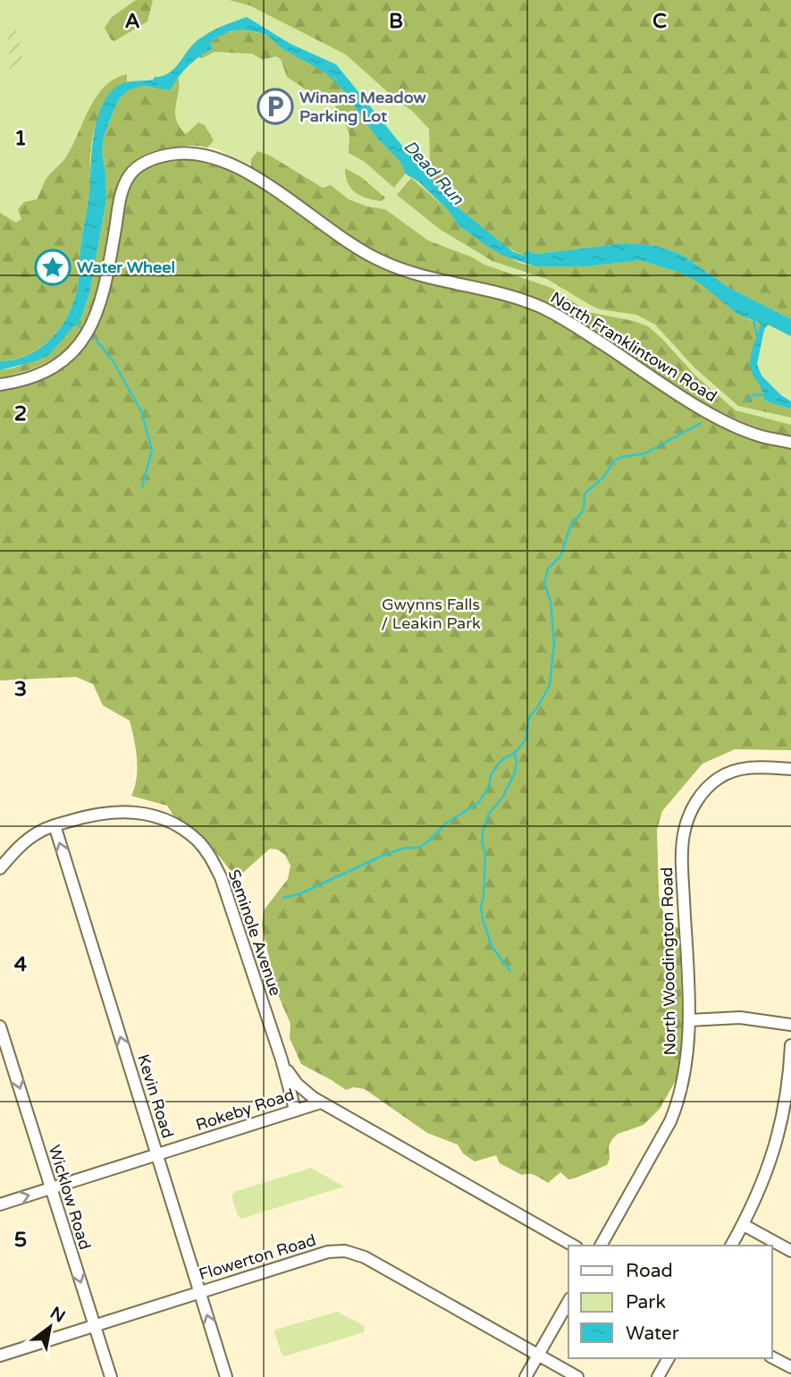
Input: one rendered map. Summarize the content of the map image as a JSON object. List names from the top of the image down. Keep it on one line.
{"streets":{"street":["North Franklintown Road","Seminole Avenue","North Woodington Road","Kevin Road","Rokeby Road","Wicklow Road","Flowerton Road"]},"crossings":[["Seminole Avenue","Kevin Road"],["Seminole Avenue","Rokeby Road"],["Kevin Road","Rokeby Road"],["Kevin Road","Flowerton Road"],["Rokeby Road","Wicklow Road"],["Wicklow Road","Flowerton Road"]],"one_way":["Kevin Road","Wicklow Road"],"water":["Dead Run"],"parks":["Gwynns Falls / Leakin Park"],"places":{"parking":["Winans Meadow Parking Lot"],"place":["Water Wheel"]},"legend":["Road","Park","Water"],"north":"top right","grid":{"columns":["A","B","C"],"rows":["1","2","3","4","5"]}}
